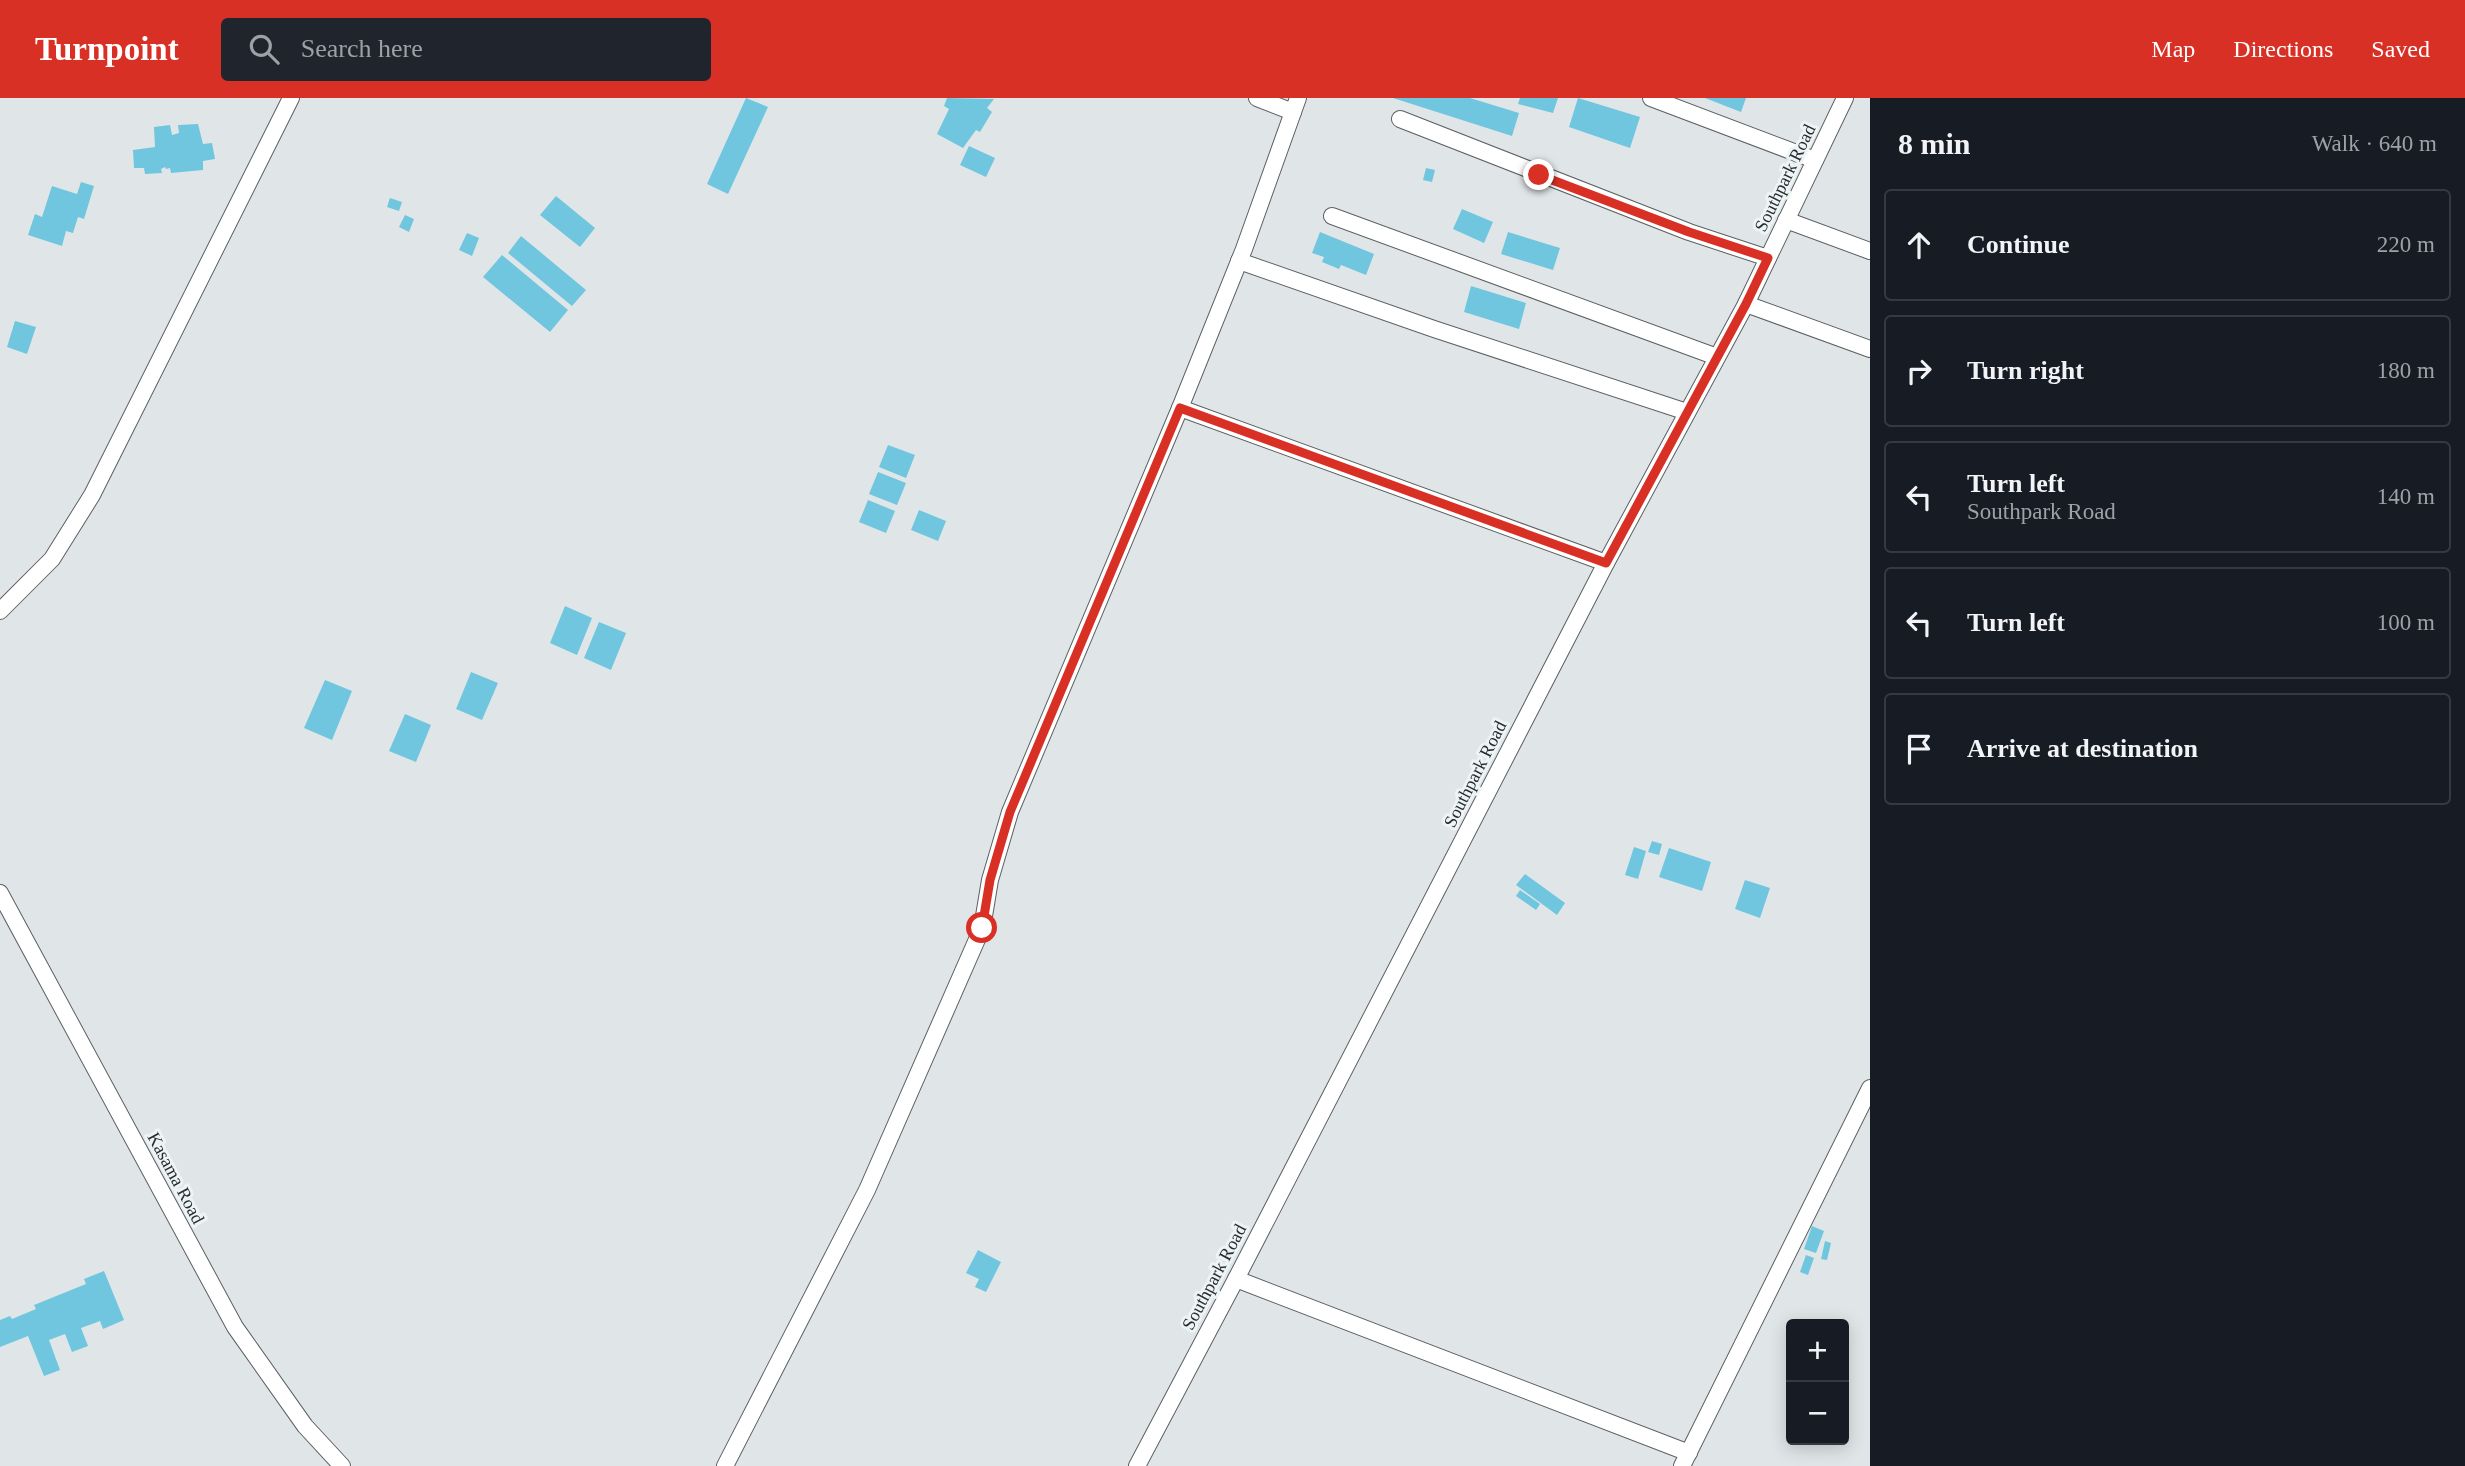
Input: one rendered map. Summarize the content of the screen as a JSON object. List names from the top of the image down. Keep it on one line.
{"streets":{"street":["Southpark Road","Kasama Road"]},"page":{"header":"Turnpoint","search":"Search here","nav":["Map","Directions","Saved"],"heading":["8 min","Walk · 640 m"],"list":[["Continue","220 m"],["Turn right","180 m"],["Turn left","Southpark Road","140 m"],["Turn left","100 m"],"Arrive at destination"],"map_buttons":["+","−"]}}
